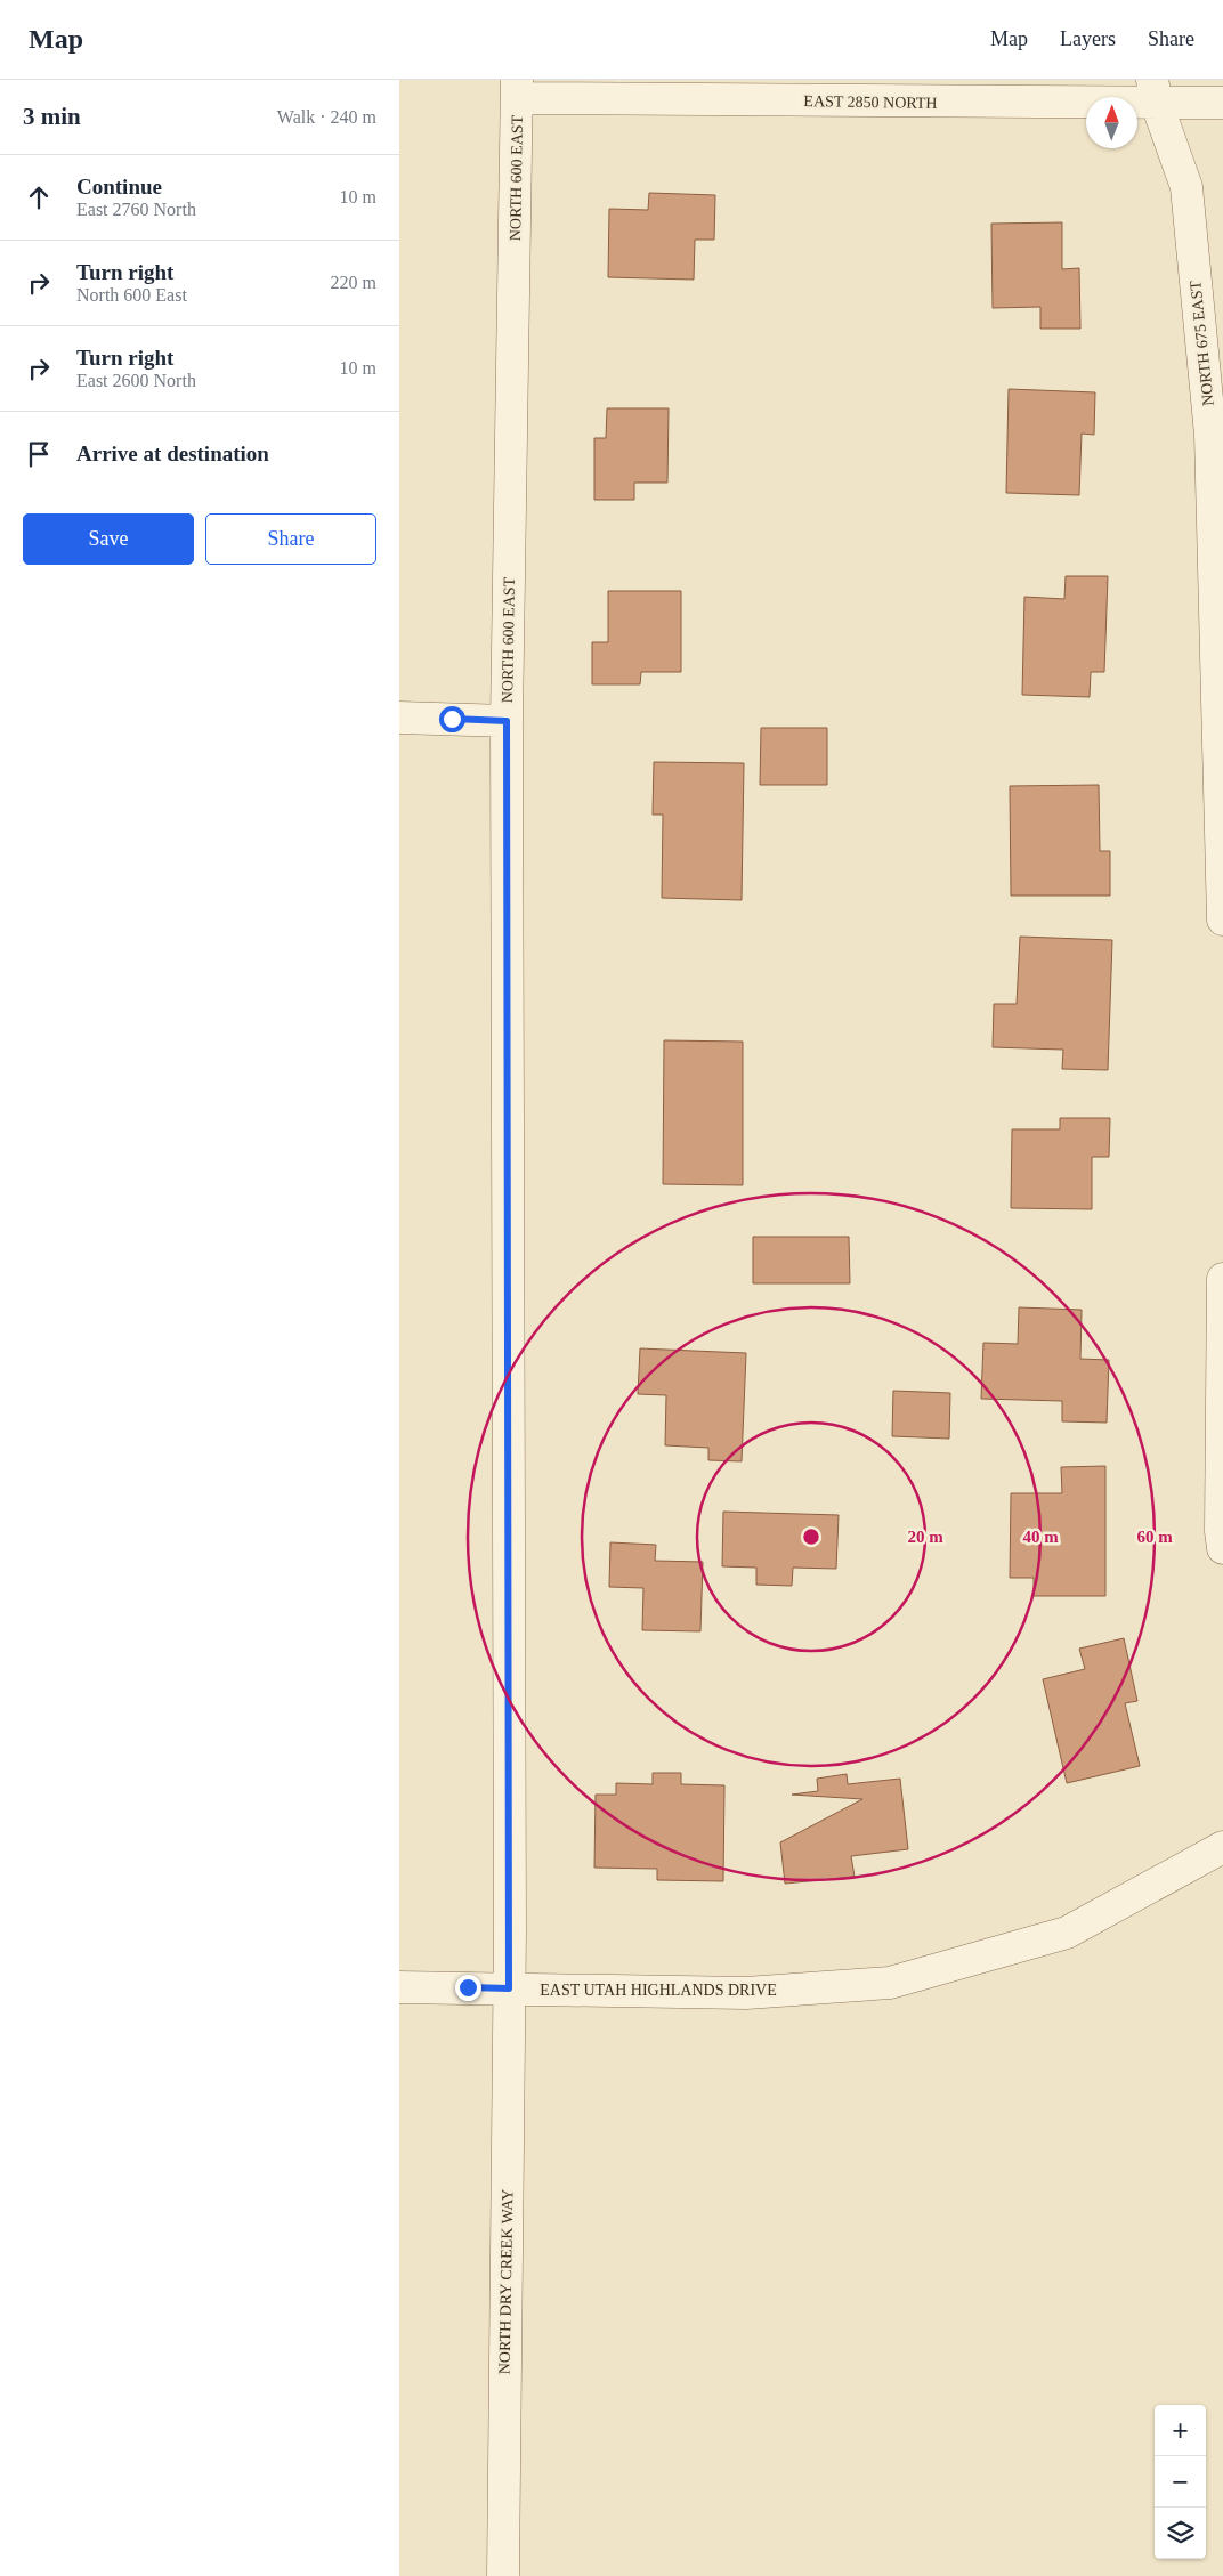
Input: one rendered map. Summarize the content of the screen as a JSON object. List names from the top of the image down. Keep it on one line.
{"streets":{"street":["EAST 2850 NORTH","NORTH 600 EAST","NORTH 675 EAST","EAST UTAH HIGHLANDS DRIVE","NORTH DRY CREEK WAY"]},"crossings":[["EAST 2850 NORTH","NORTH 600 EAST"],["EAST 2850 NORTH","NORTH 675 EAST"],["NORTH 600 EAST","EAST UTAH HIGHLANDS DRIVE"],["NORTH 600 EAST","NORTH DRY CREEK WAY"],["EAST UTAH HIGHLANDS DRIVE","NORTH DRY CREEK WAY"]],"north":"top","page":{"header":"Map","nav":["Map","Layers","Share"],"heading":["3 min","Walk · 240 m"],"list":[["Continue","East 2760 North","10 m"],["Turn right","North 600 East","220 m"],["Turn right","East 2600 North","10 m"],"Arrive at destination"],"buttons":["Save","Share"],"map_buttons":["+","−"]},"rings":["20 m","40 m","60 m"]}
